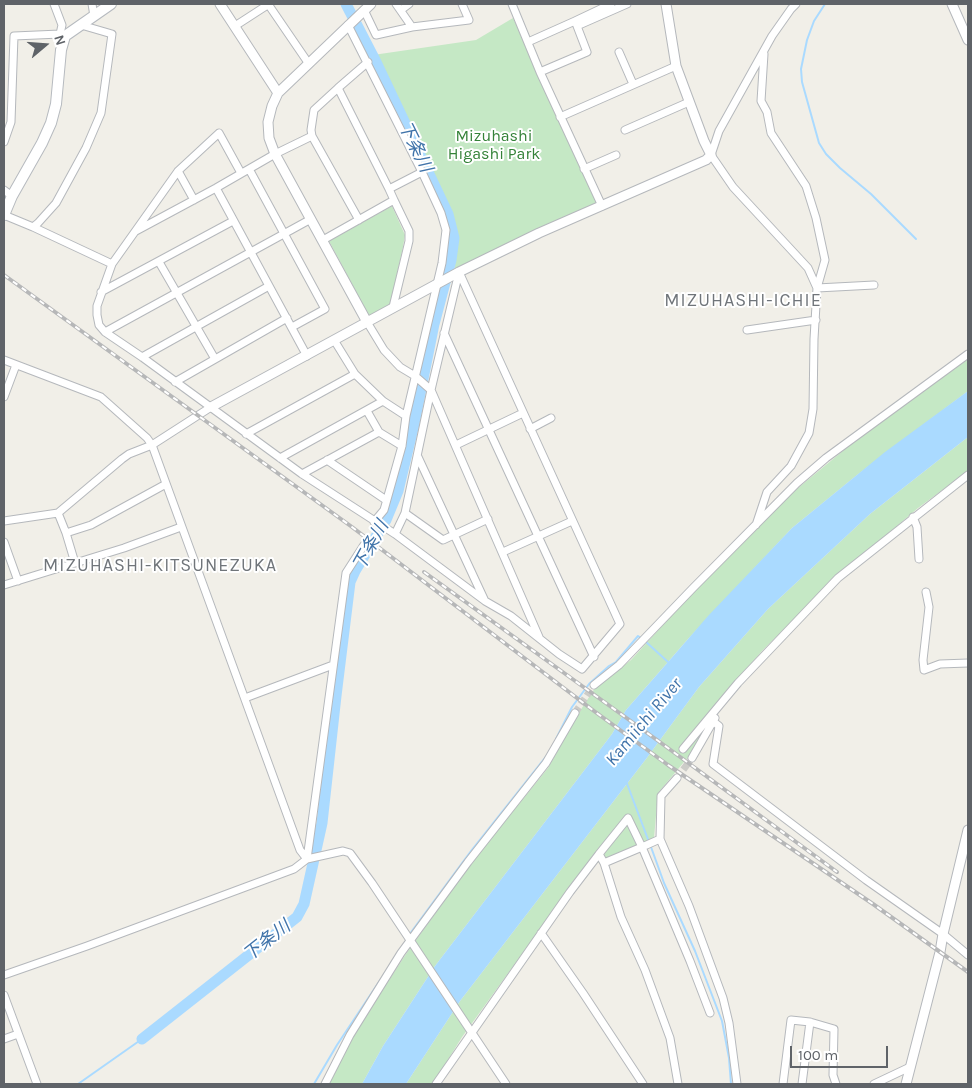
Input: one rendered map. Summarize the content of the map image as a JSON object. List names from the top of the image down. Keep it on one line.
{"districts":["MIZUHASHI-ICHIE","MIZUHASHI-KITSUNEZUKA"],"water":["下条川","Kamiichi River"],"parks":["Mizuhashi Higashi Park"],"scale_bar":"100 m","north":"right"}
